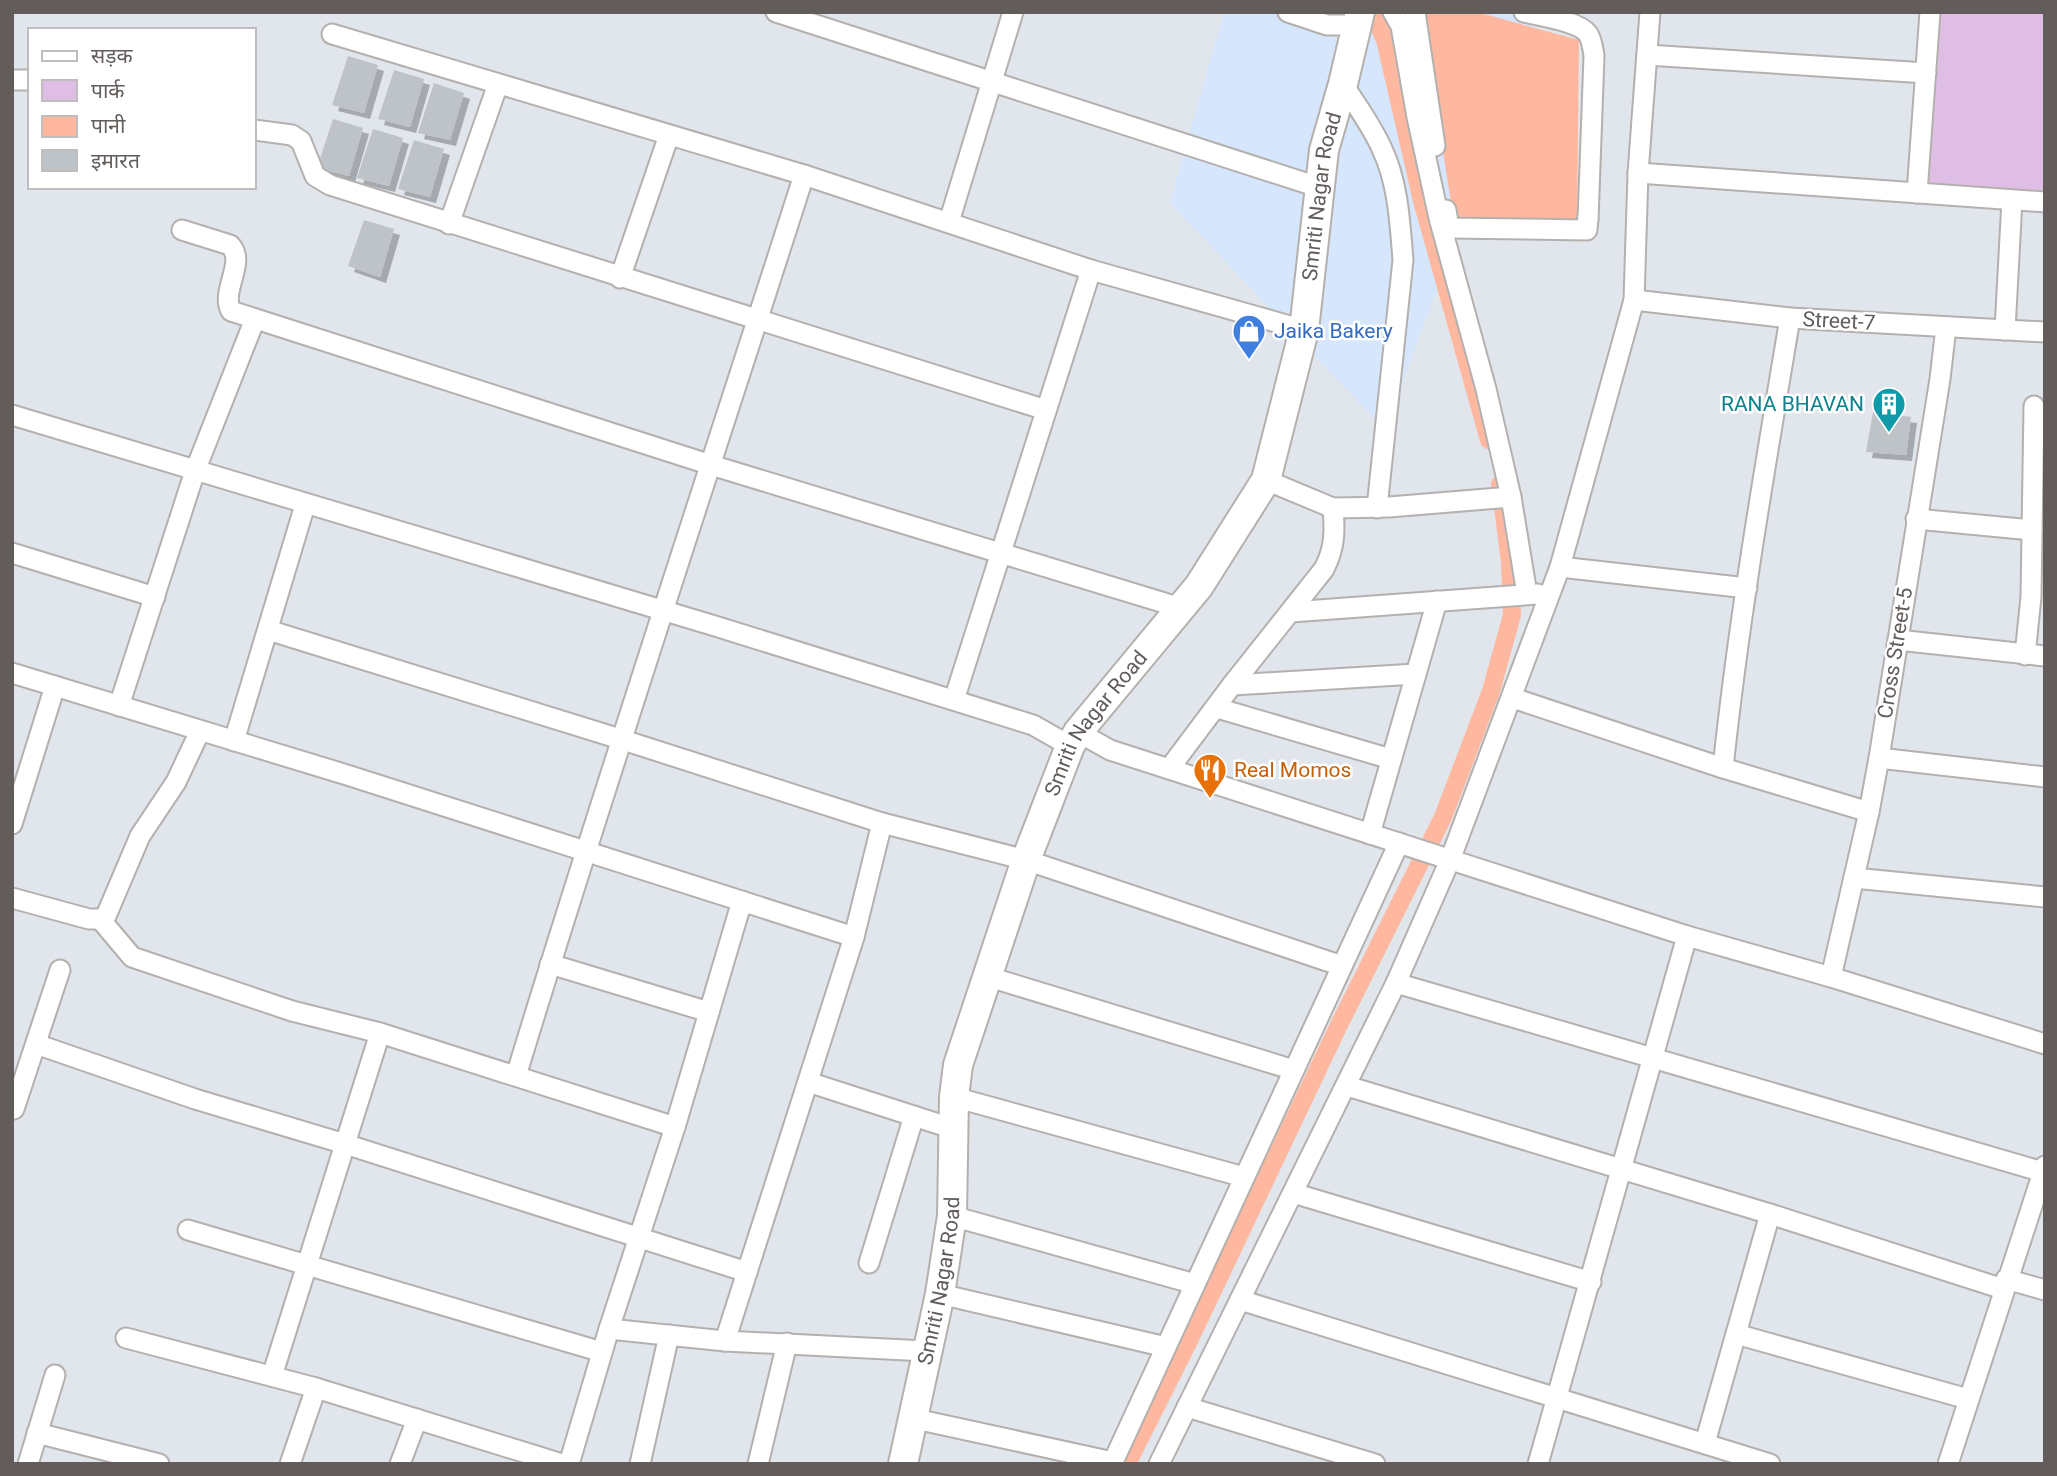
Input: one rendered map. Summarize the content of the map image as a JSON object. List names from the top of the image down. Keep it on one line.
{"streets":{"main road":["Smriti Nagar Road"],"street":["Street-7","Cross Street-5"]},"crossings":[["Street-7","Cross Street-5"]],"places":{"shop":["Jaika Bakery"],"building":["RANA BHAVAN"],"restaurant":["Real Momos"]},"legend":["सड़क","पार्क","पानी","इमारत"]}
